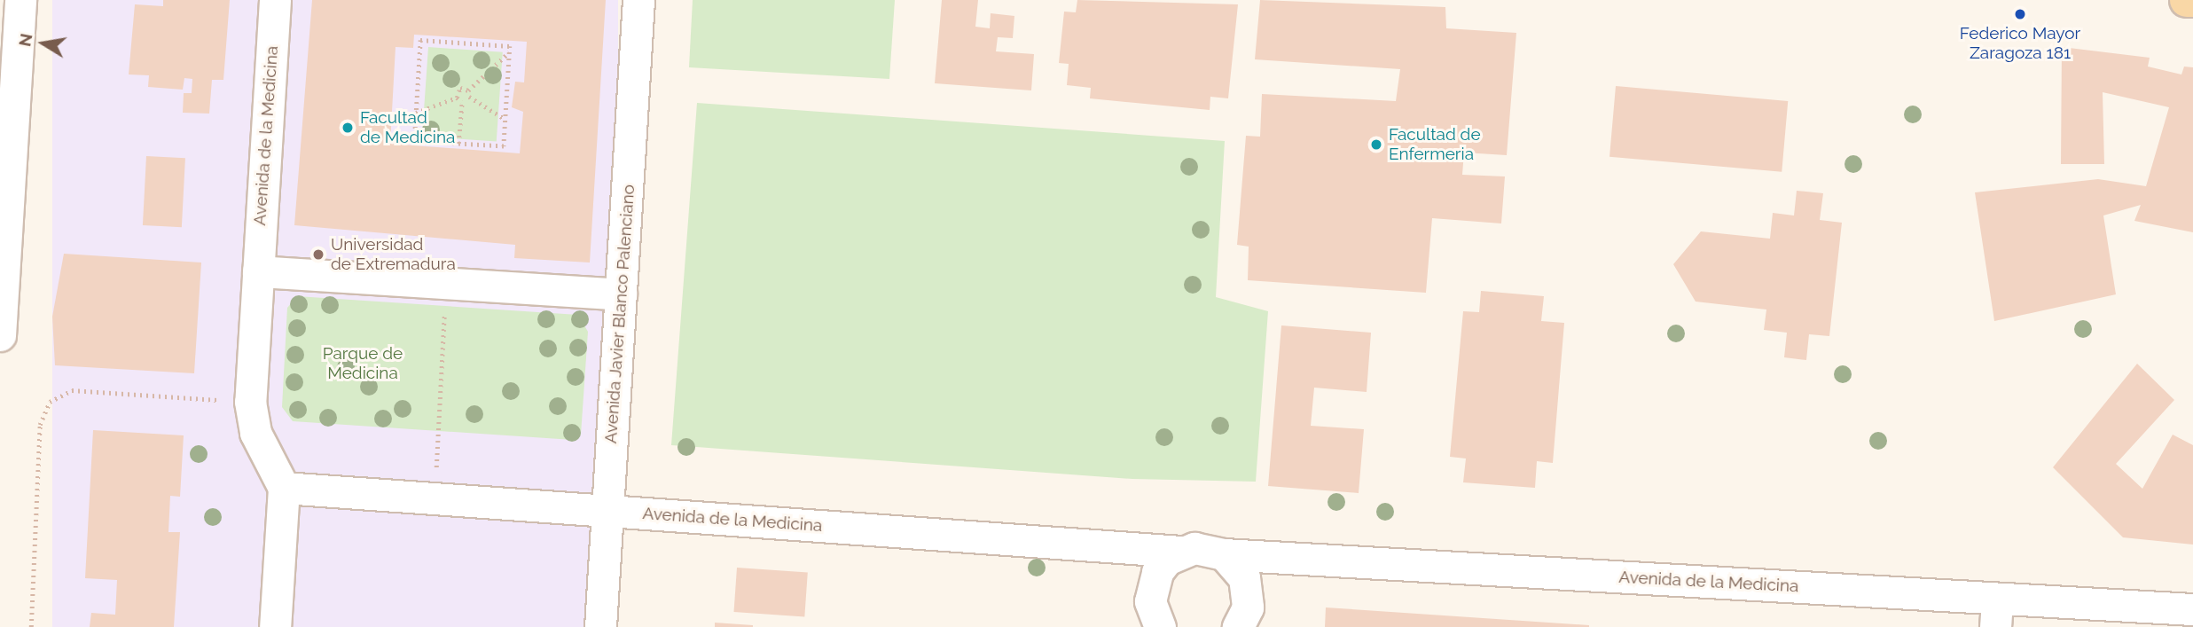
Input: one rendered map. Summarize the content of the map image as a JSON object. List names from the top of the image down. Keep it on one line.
{"streets":{"street":["Avenida de la Medicina","Avenida Javier Blanco Palenciano"]},"crossings":[["Avenida de la Medicina","Avenida Javier Blanco Palenciano"]],"parks":["Parque de Medicina"],"places":["Federico Mayor Zaragoza 181","Facultad de Medicina","Facultad de Enfermeria","Universidad de Extremadura"],"north":"left"}
